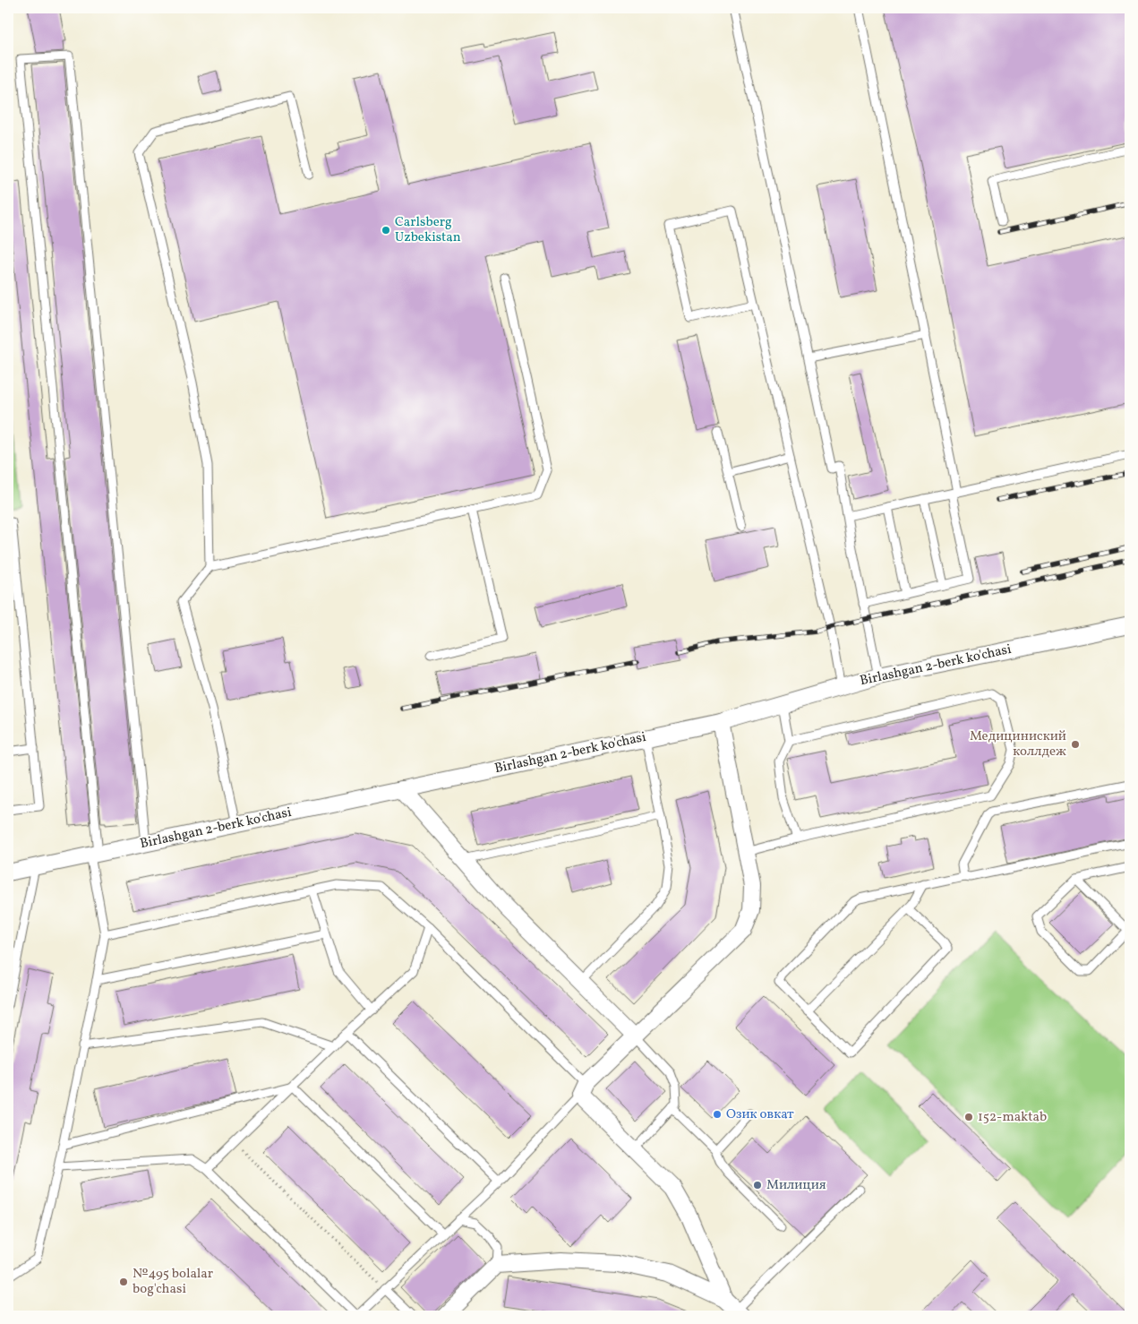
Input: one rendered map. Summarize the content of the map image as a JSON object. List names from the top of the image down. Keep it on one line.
{"streets":{"street":["Birlashgan 2-berk ko'chasi"]},"places":["Carlsberg Uzbekistan","Медициниский коллдеж","Озик овкат","152-maktab","Милиция","№495 bolalar bog'chasi"]}
